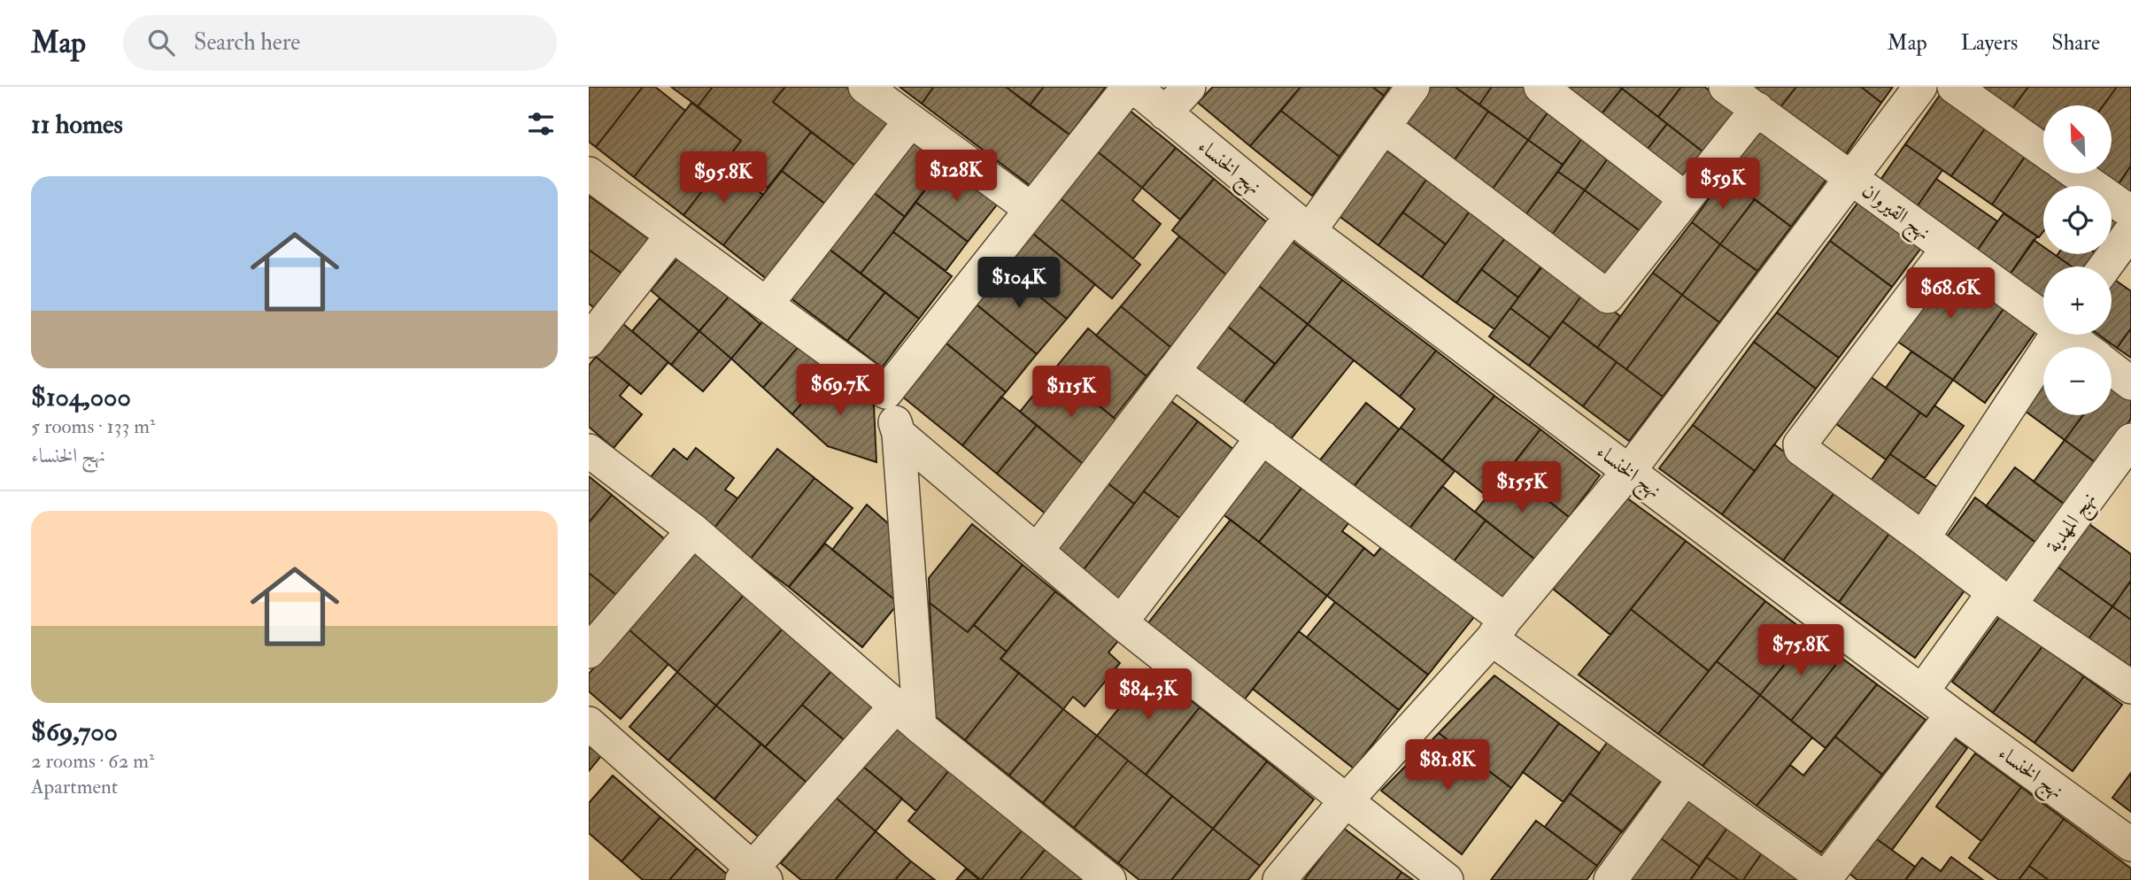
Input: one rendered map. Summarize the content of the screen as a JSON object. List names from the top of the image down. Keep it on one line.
{"streets":{"street":["نهج الخنساء","نهج القيروان","نهج المهدية"]},"crossings":[["نهج الخنساء","نهج المهدية"]],"north":"top left","page":{"header":"Map","search":"Search here","nav":["Map","Layers","Share"],"heading":"11 homes","map_buttons":["+","−"],"price":["$128K","$95.8K","$59K","$104K","$68.6K","$69.7K","$115K","$155K","$75.8K","$84.3K","$81.8K"],"list":[{"name":"$104,000","note":"5 rooms · 133 m² · نهج الخنساء"},{"name":"$69,700","note":"2 rooms · 62 m² · Apartment"}]}}
